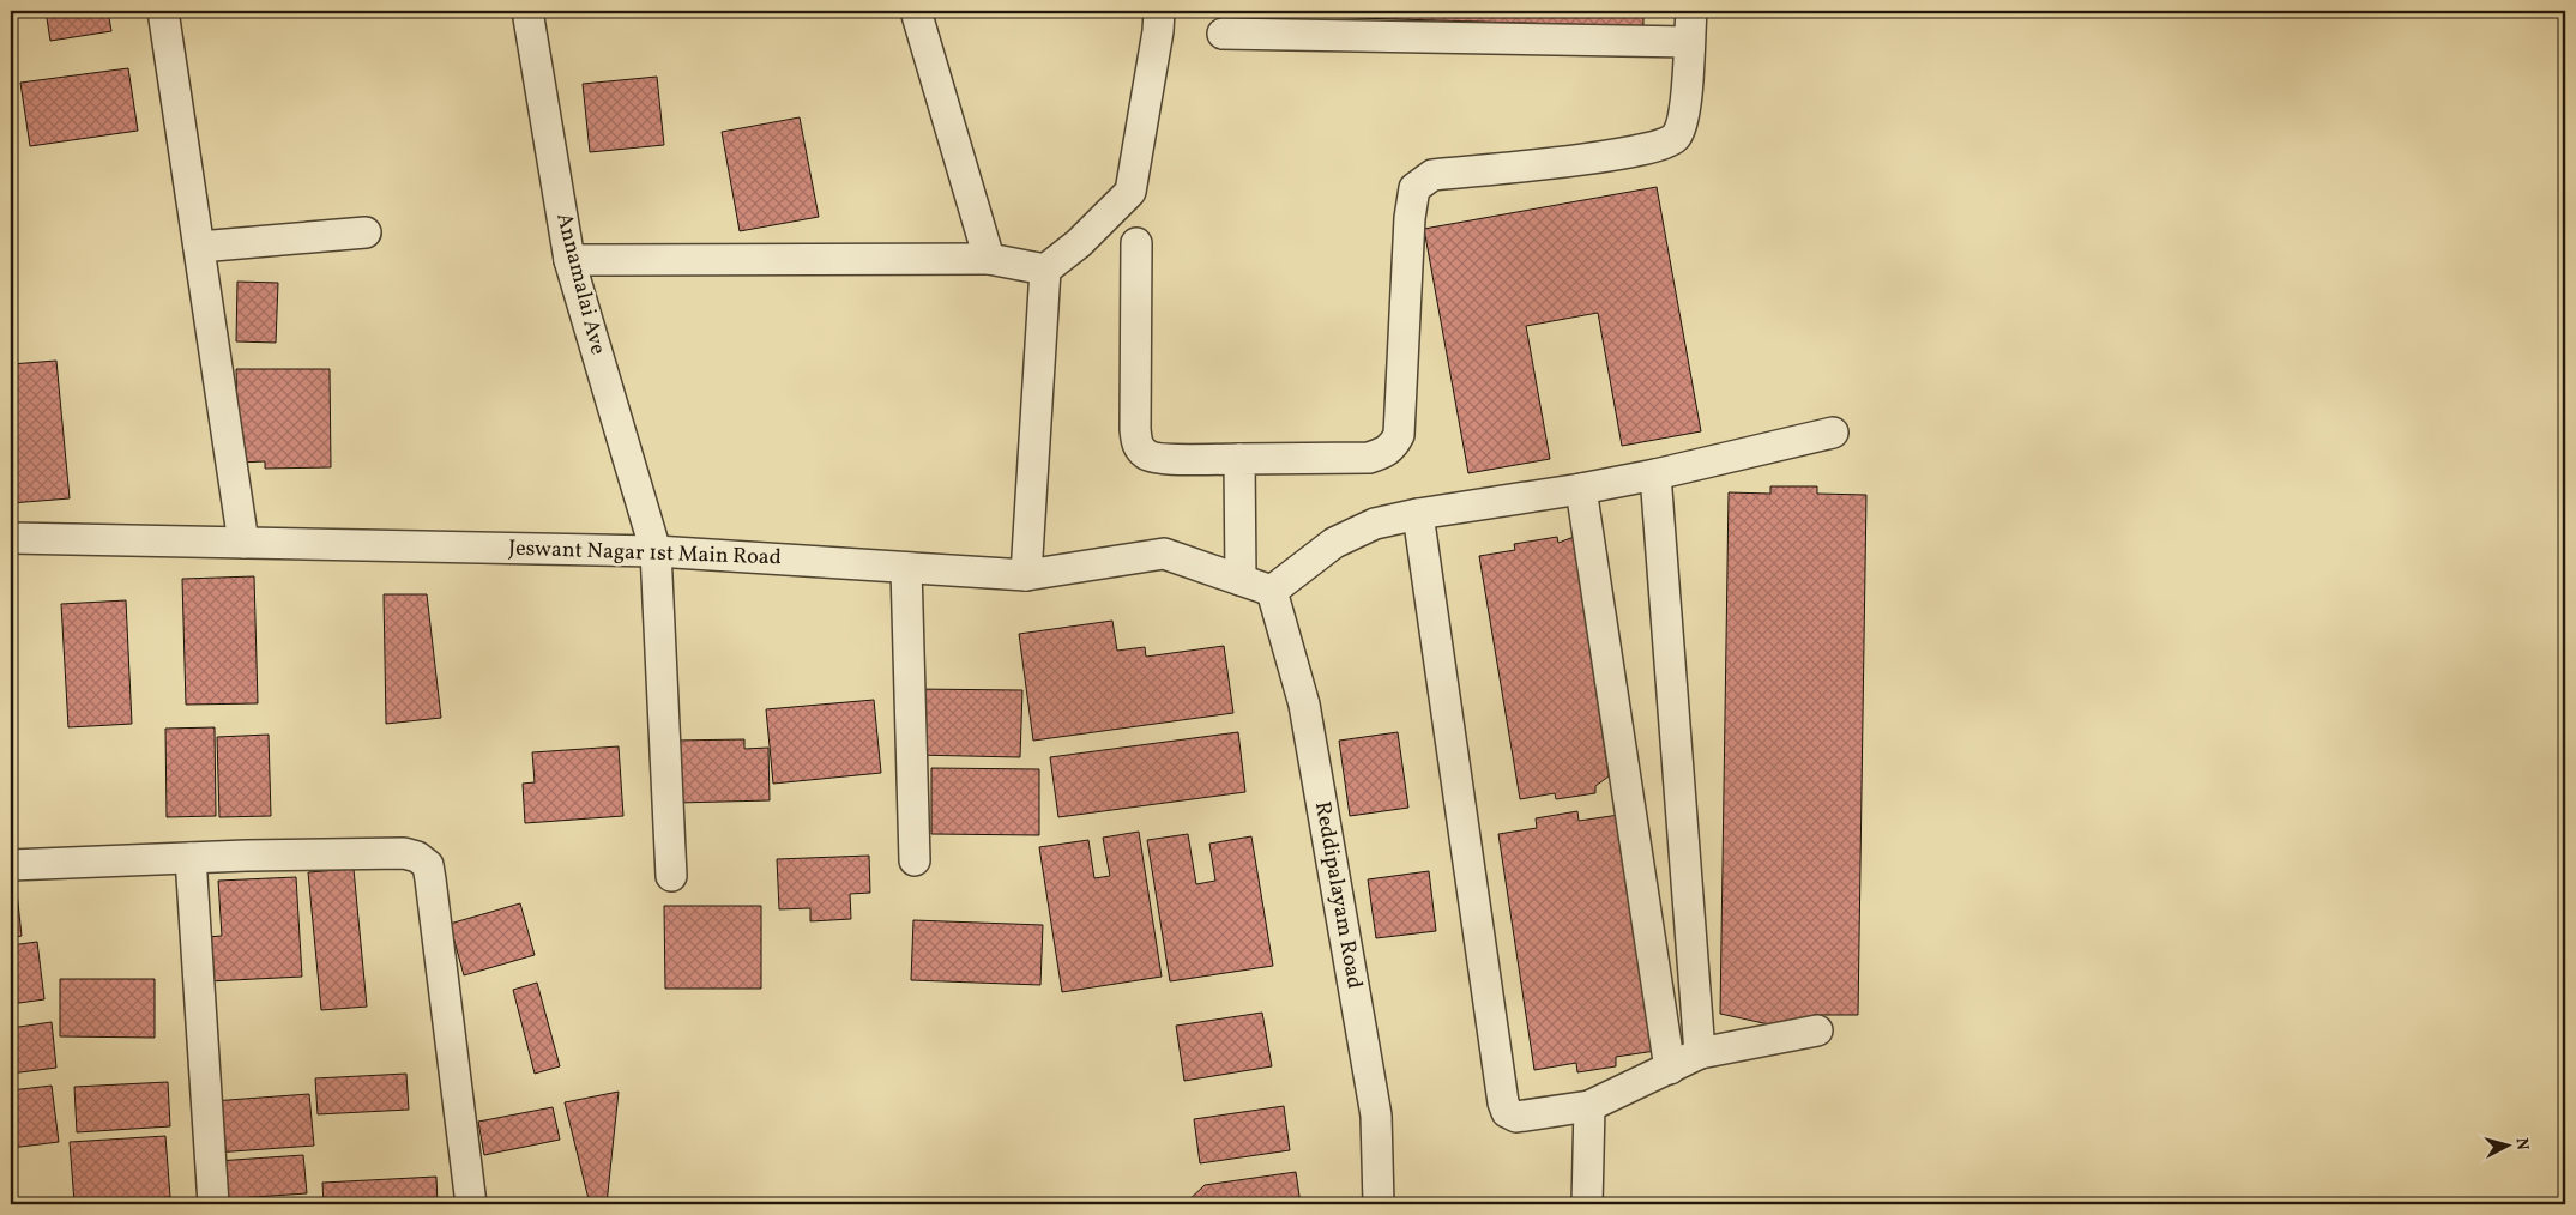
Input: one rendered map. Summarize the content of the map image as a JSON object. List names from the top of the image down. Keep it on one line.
{"streets":{"street":["Annamalai Ave","Jeswant Nagar 1st Main Road","Reddipalayam Road"]},"crossings":[["Annamalai Ave","Jeswant Nagar 1st Main Road"],["Jeswant Nagar 1st Main Road","Reddipalayam Road"]],"north":"right"}
